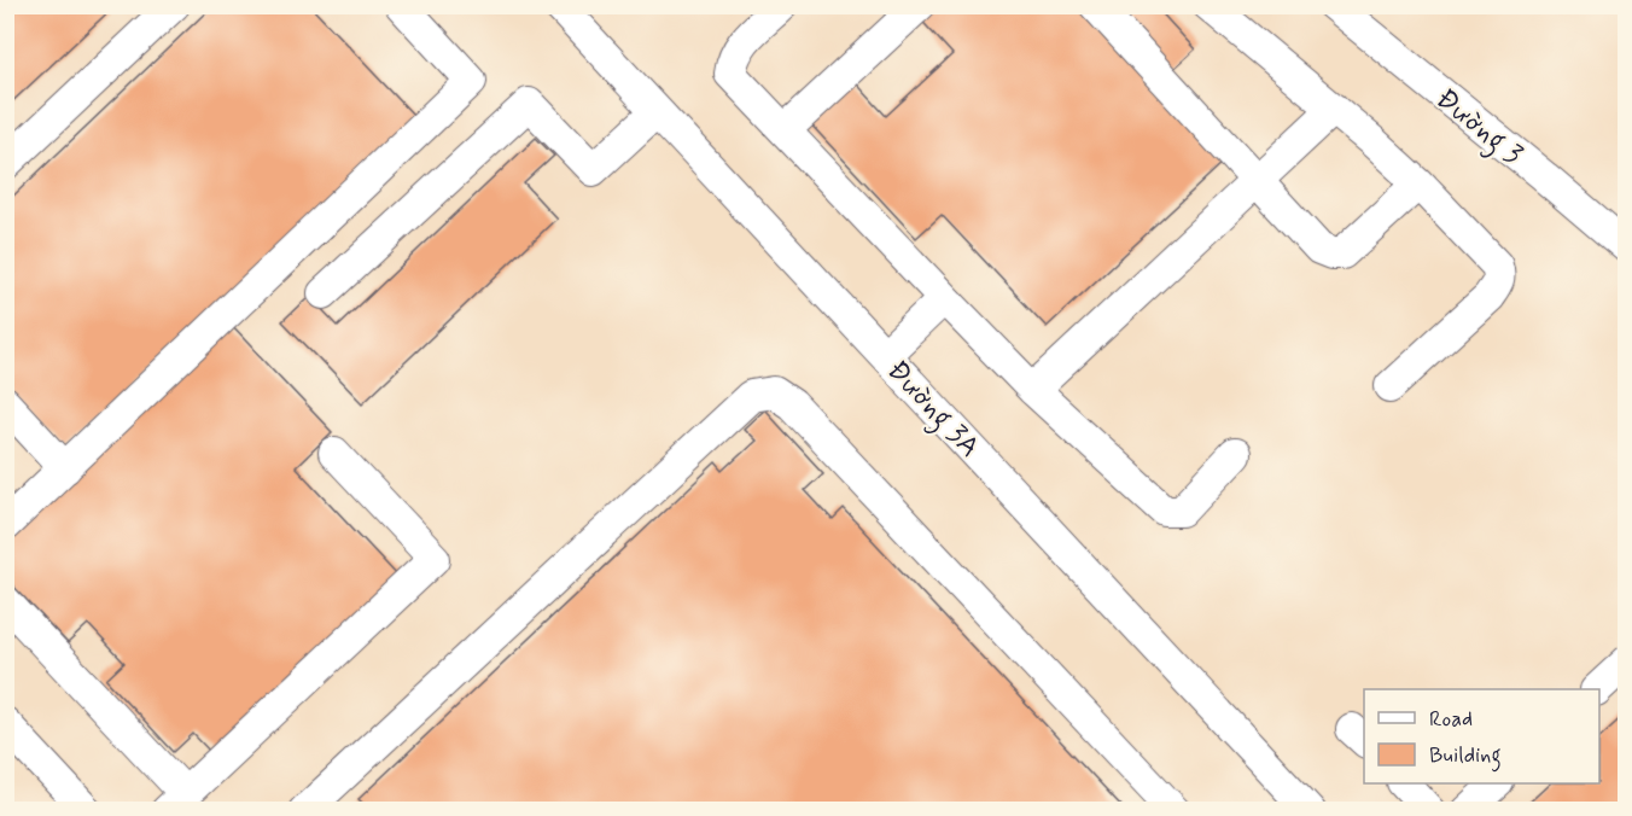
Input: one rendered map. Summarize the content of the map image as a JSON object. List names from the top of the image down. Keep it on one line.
{"streets":{"street":["Đường 3","Đường 3A"]},"legend":["Road","Building"]}
